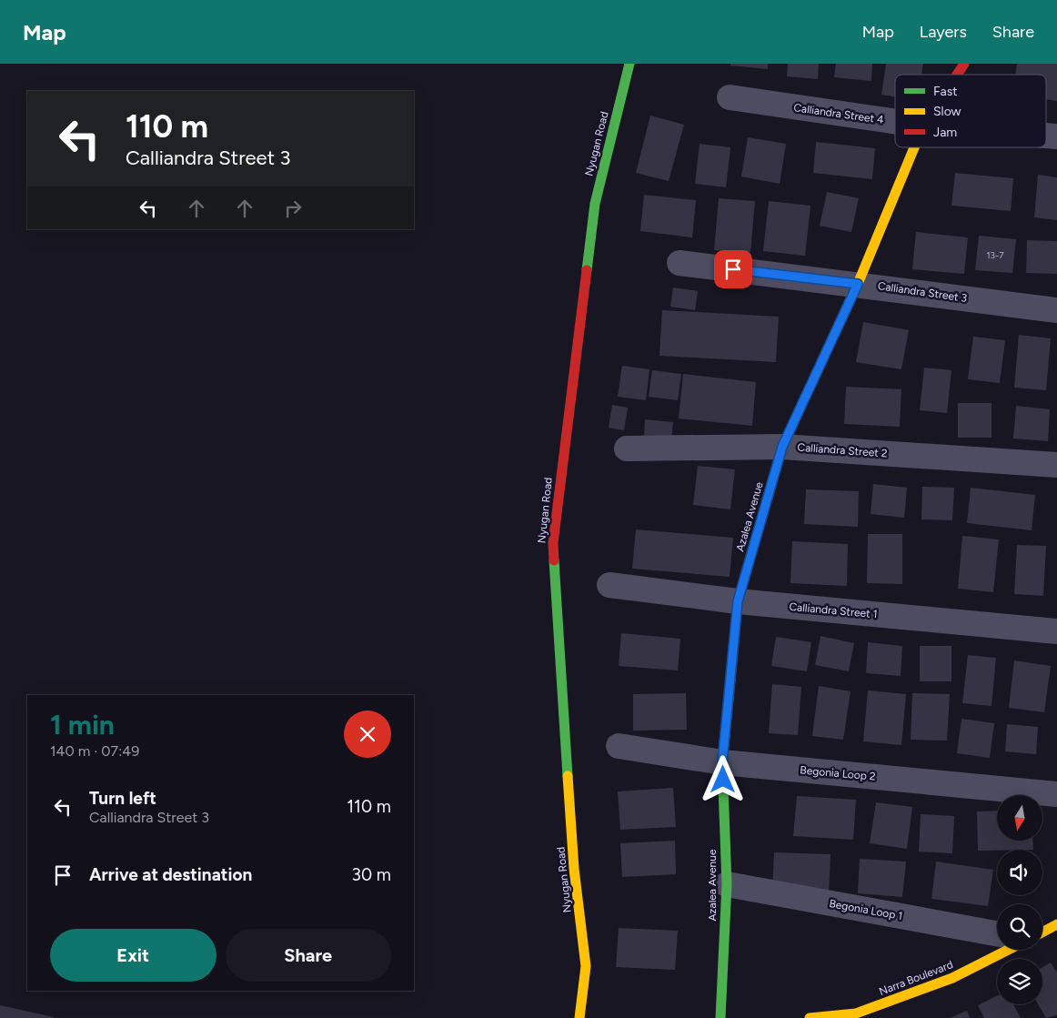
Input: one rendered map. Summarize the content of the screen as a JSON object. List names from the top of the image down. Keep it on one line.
{"streets":{"street":["Calliandra Street 4","Nyugan Road","Calliandra Street 3","Calliandra Street 2","Azalea Avenue","Calliandra Street 1","Begonia Loop 2","Begonia Loop 1","Narra Boulevard"]},"crossings":[["Calliandra Street 3","Azalea Avenue"],["Calliandra Street 2","Azalea Avenue"],["Azalea Avenue","Calliandra Street 1"],["Azalea Avenue","Begonia Loop 2"],["Azalea Avenue","Begonia Loop 1"]],"house_numbers":["13-7"],"legend":["Fast","Slow","Jam"],"north":"bottom","page":{"header":"Map","nav":["Map","Layers","Share"],"turn":["110 m","Calliandra Street 3"],"heading":["1 min","140 m · 07:49"],"list":[{"name":"Turn left","note":"Calliandra Street 3","value":"110 m"},{"name":"Arrive at destination","value":"30 m"}],"buttons":["Exit","Share"]}}
